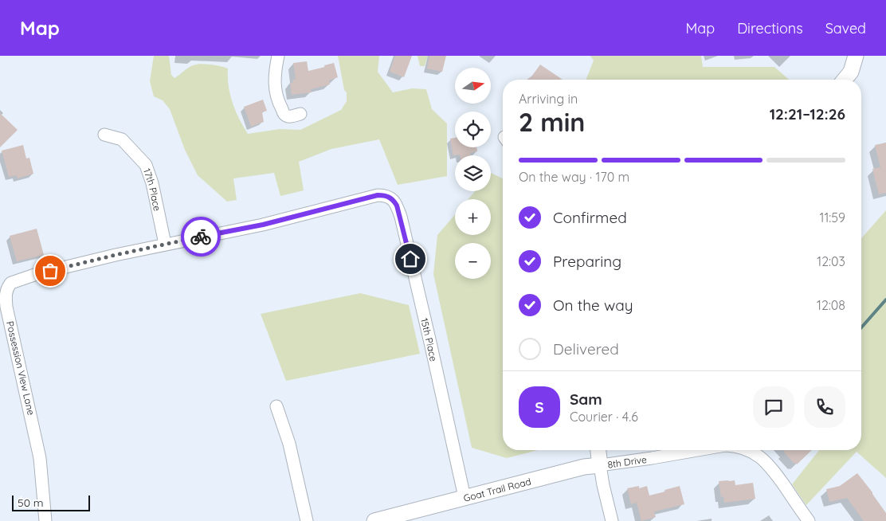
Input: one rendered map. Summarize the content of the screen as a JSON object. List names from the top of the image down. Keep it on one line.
{"streets":{"street":["17th Place","15th Place","Possession View Lane","8th Drive","Goat Trail Road"]},"crossings":[["17th Place","Possession View Lane"],["15th Place","Possession View Lane"],["15th Place","Goat Trail Road"],["8th Drive","Goat Trail Road"]],"scale_bar":"50 m","north":"right","page":{"header":"Map","nav":["Map","Directions","Saved"],"map_buttons":["+","−"],"heading":["2 min","Arriving in","12:21–12:26"],"panel":["Sam","Courier · 4.6"],"bar":"On the way · 170 m","list":[["Confirmed","11:59"],["Preparing","12:03"],["On the way","12:08"],"Delivered"],"round":"S","scale":"50 m"}}
